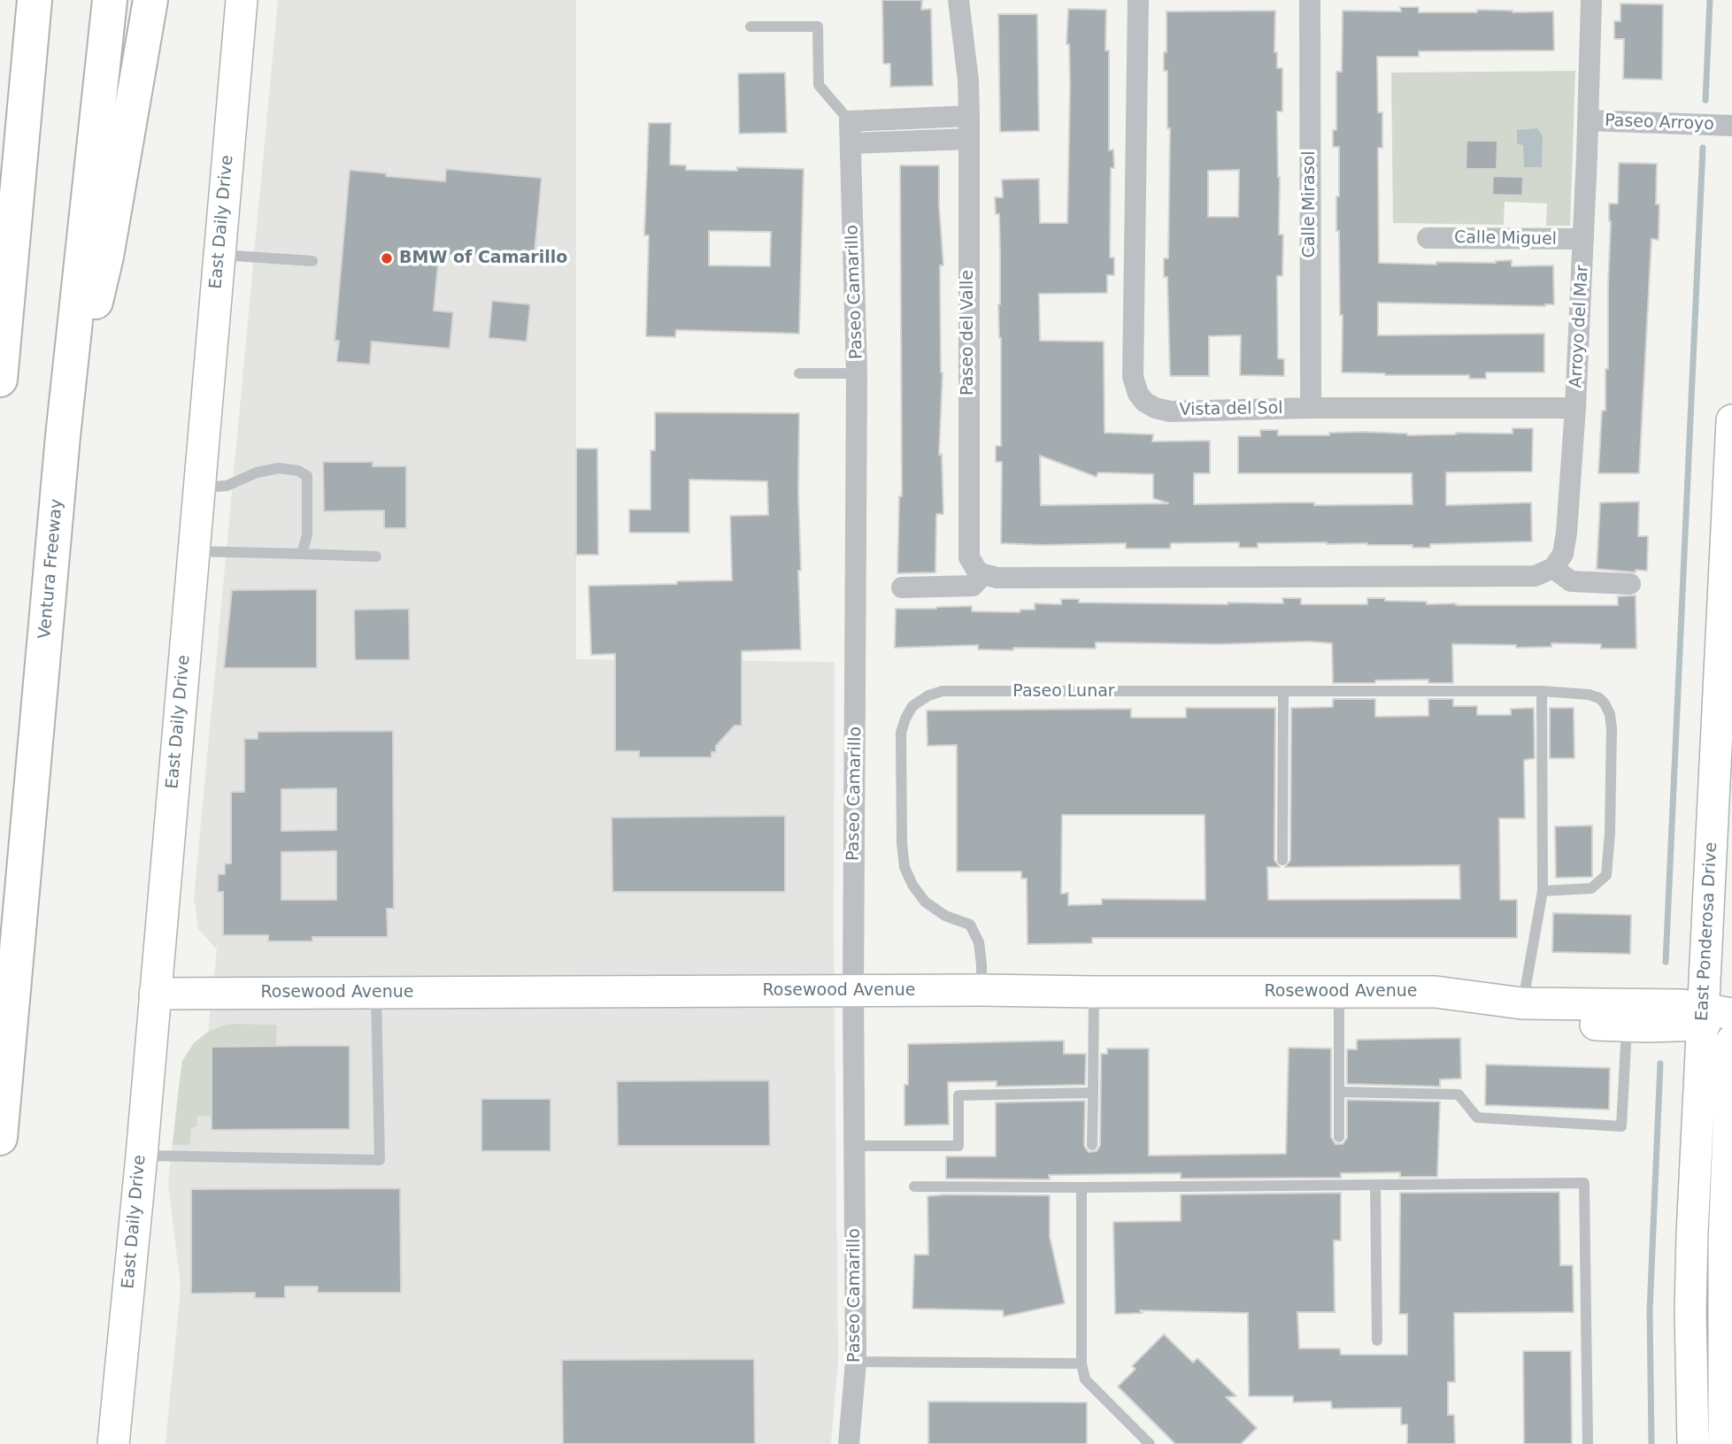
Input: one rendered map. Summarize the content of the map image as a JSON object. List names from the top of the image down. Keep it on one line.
{"streets":{"highway":["Ventura Freeway"],"main road":["East Daily Drive","East Ponderosa Drive","Rosewood Avenue"],"street":["Paseo Arroyo","Calle Mirasol","Calle Miguel","Paseo Camarillo","Arroyo del Mar","Paseo del Valle","Vista del Sol"],"lane":["Paseo Lunar"]},"crossings":[["Paseo Arroyo","Arroyo del Mar"],["Calle Mirasol","Vista del Sol"],["East Daily Drive","Rosewood Avenue"],["Calle Miguel","Arroyo del Mar"],["Paseo Camarillo","Rosewood Avenue"],["Arroyo del Mar","Vista del Sol"],["Paseo Lunar","Rosewood Avenue"],["East Ponderosa Drive","Rosewood Avenue"]],"places":["BMW of Camarillo"]}
